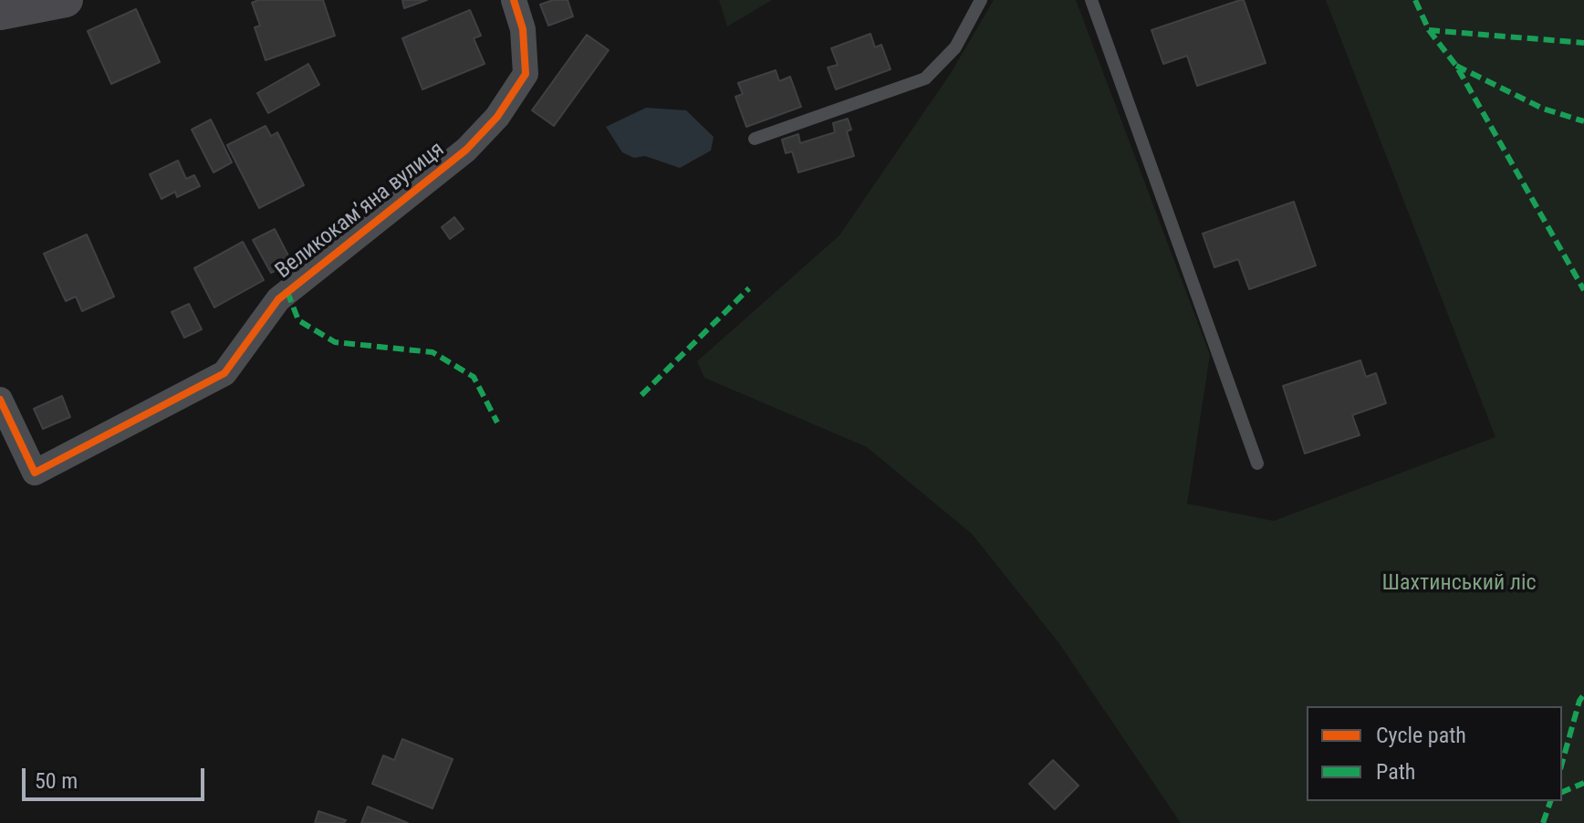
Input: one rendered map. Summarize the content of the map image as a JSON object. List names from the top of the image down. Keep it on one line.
{"streets":{"street":["Великокамʼяна вулиця"]},"parks":["Шахтинський ліс"],"legend":["Cycle path","Path"],"scale_bar":"50 m"}
